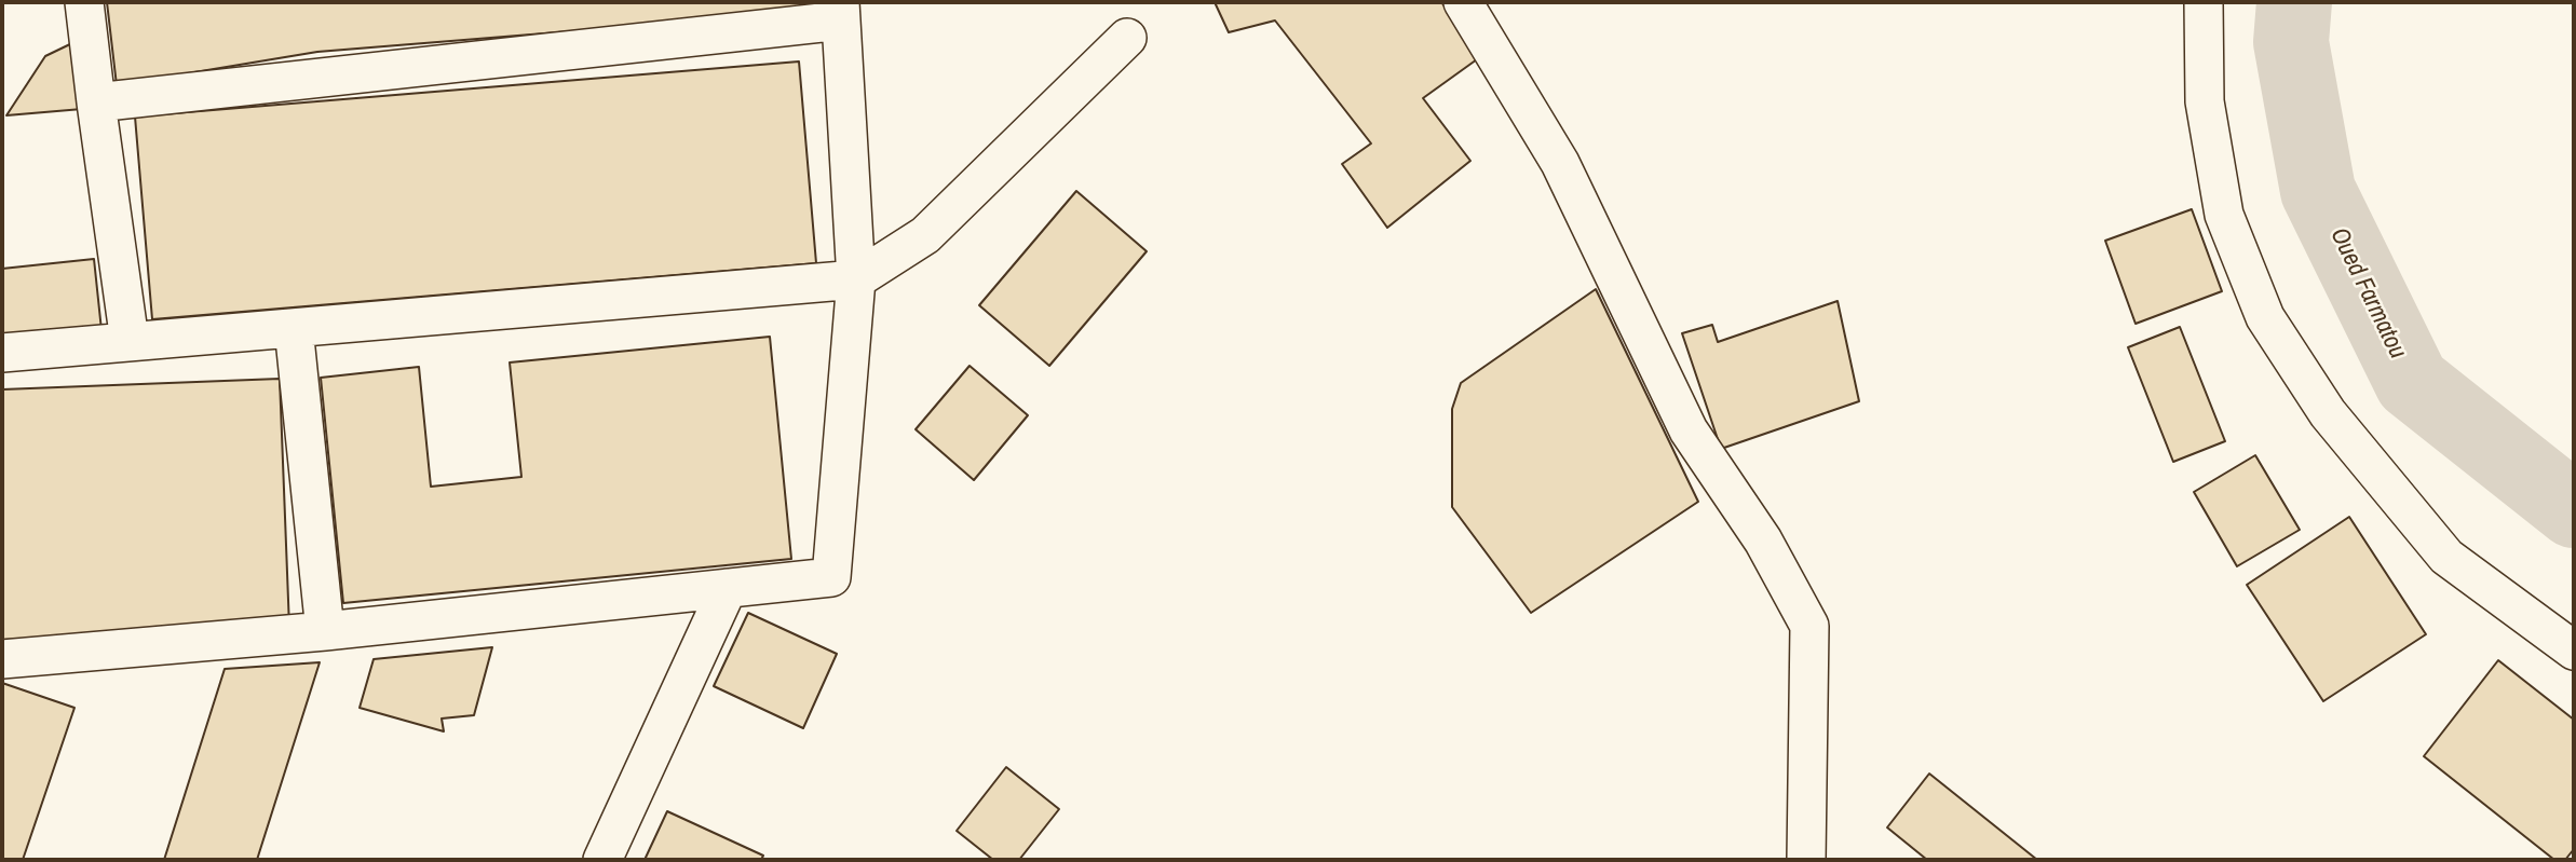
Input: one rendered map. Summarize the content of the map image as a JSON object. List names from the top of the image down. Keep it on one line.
{"water":["Oued Farmatou"]}
